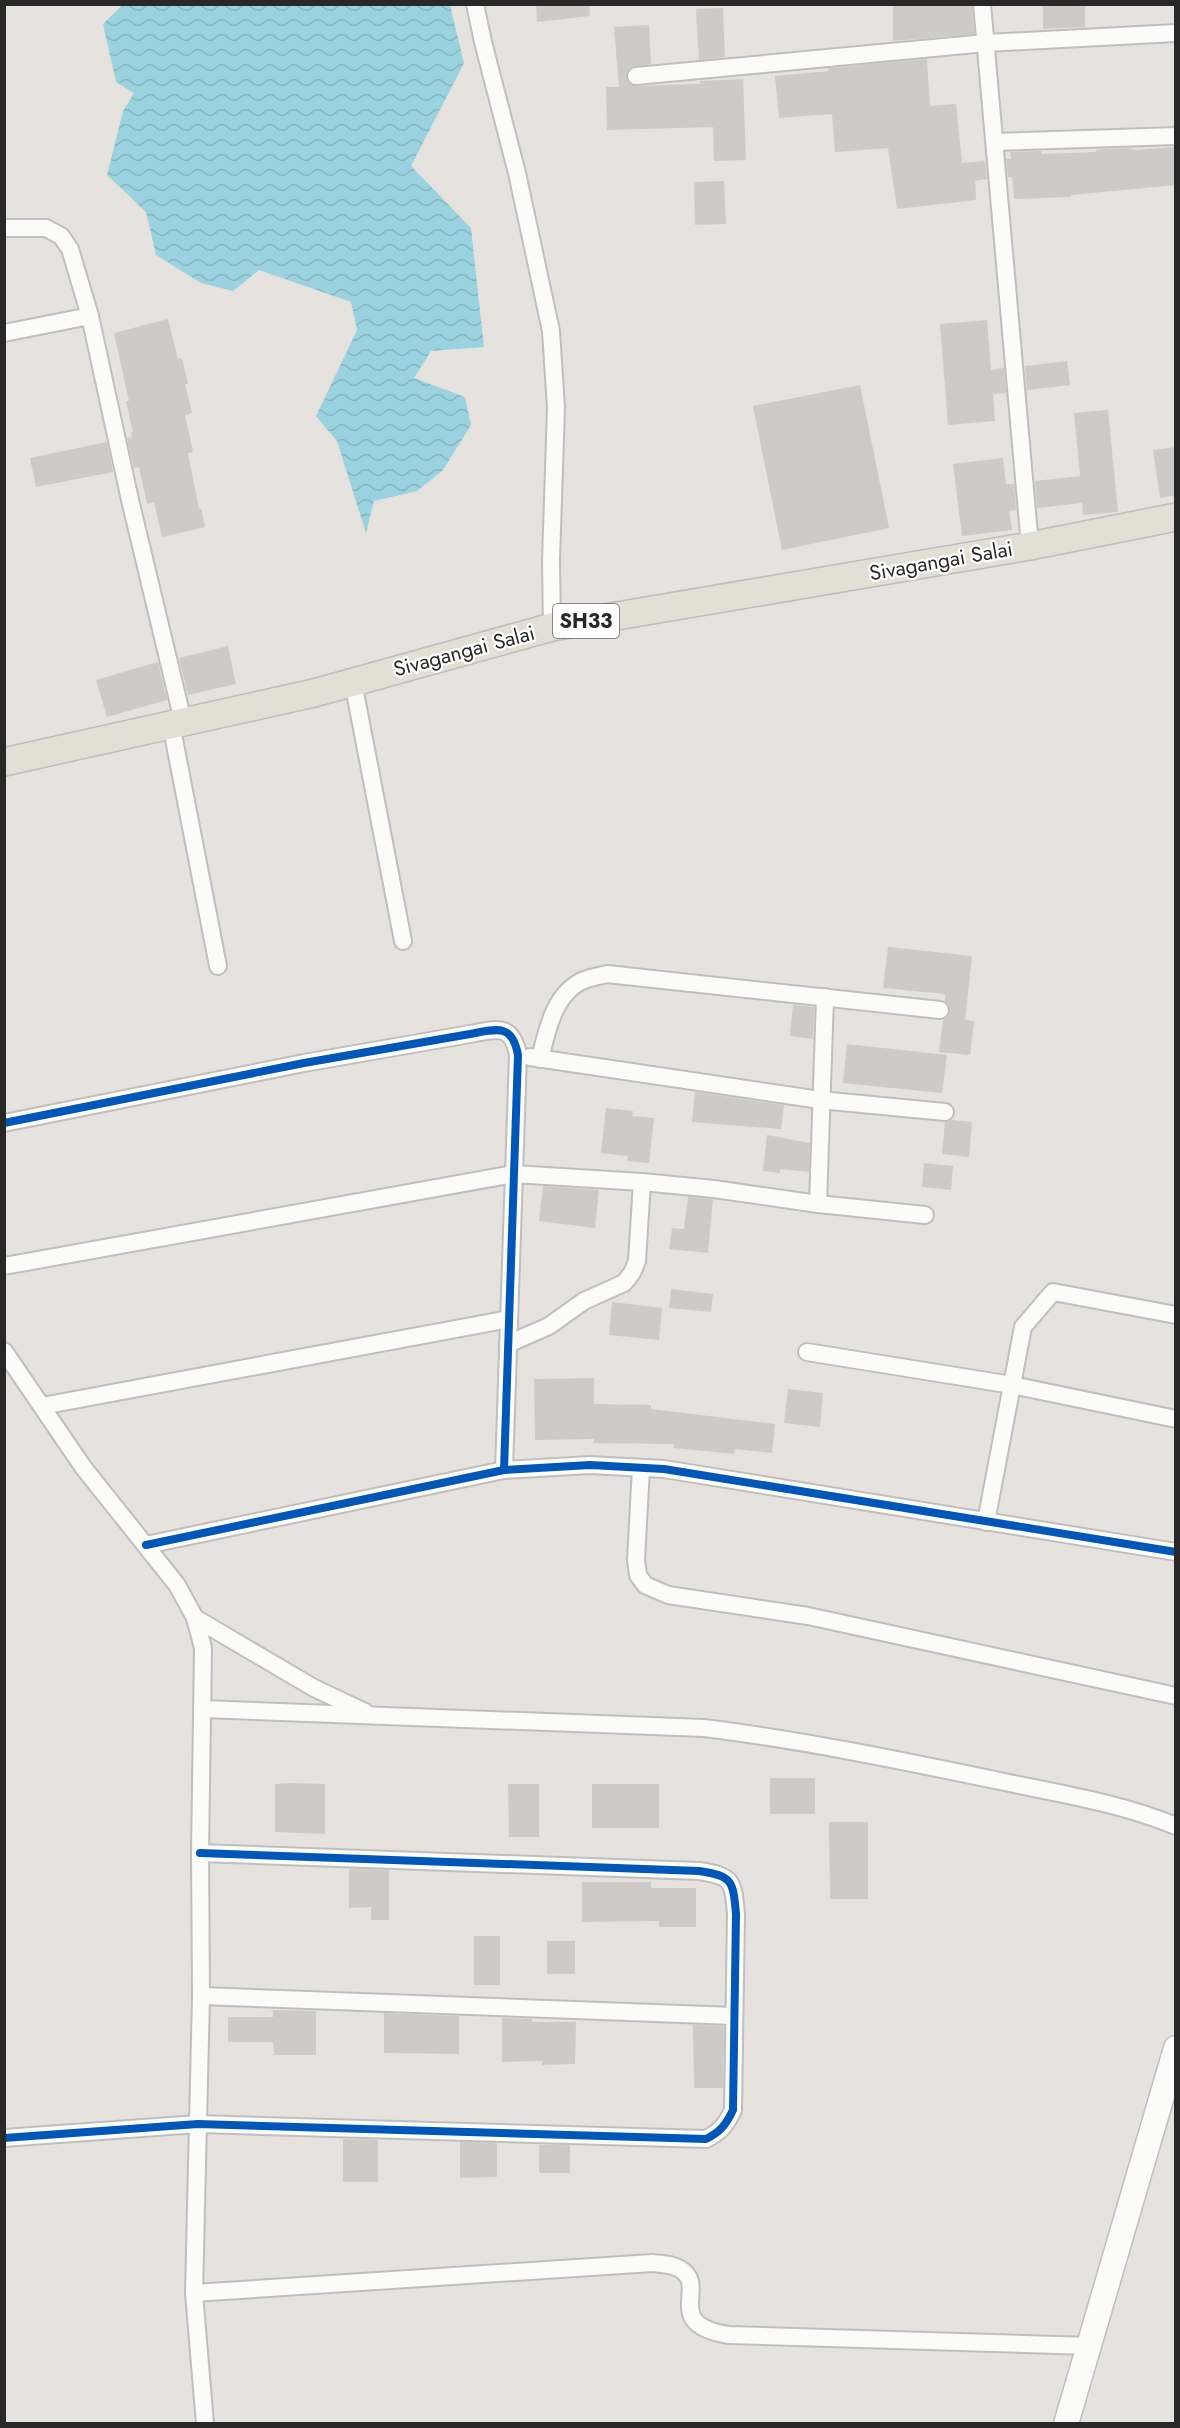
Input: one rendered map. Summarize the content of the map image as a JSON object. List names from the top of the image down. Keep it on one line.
{"streets":{"main road":["Sivagangai Salai","SH33"]}}
